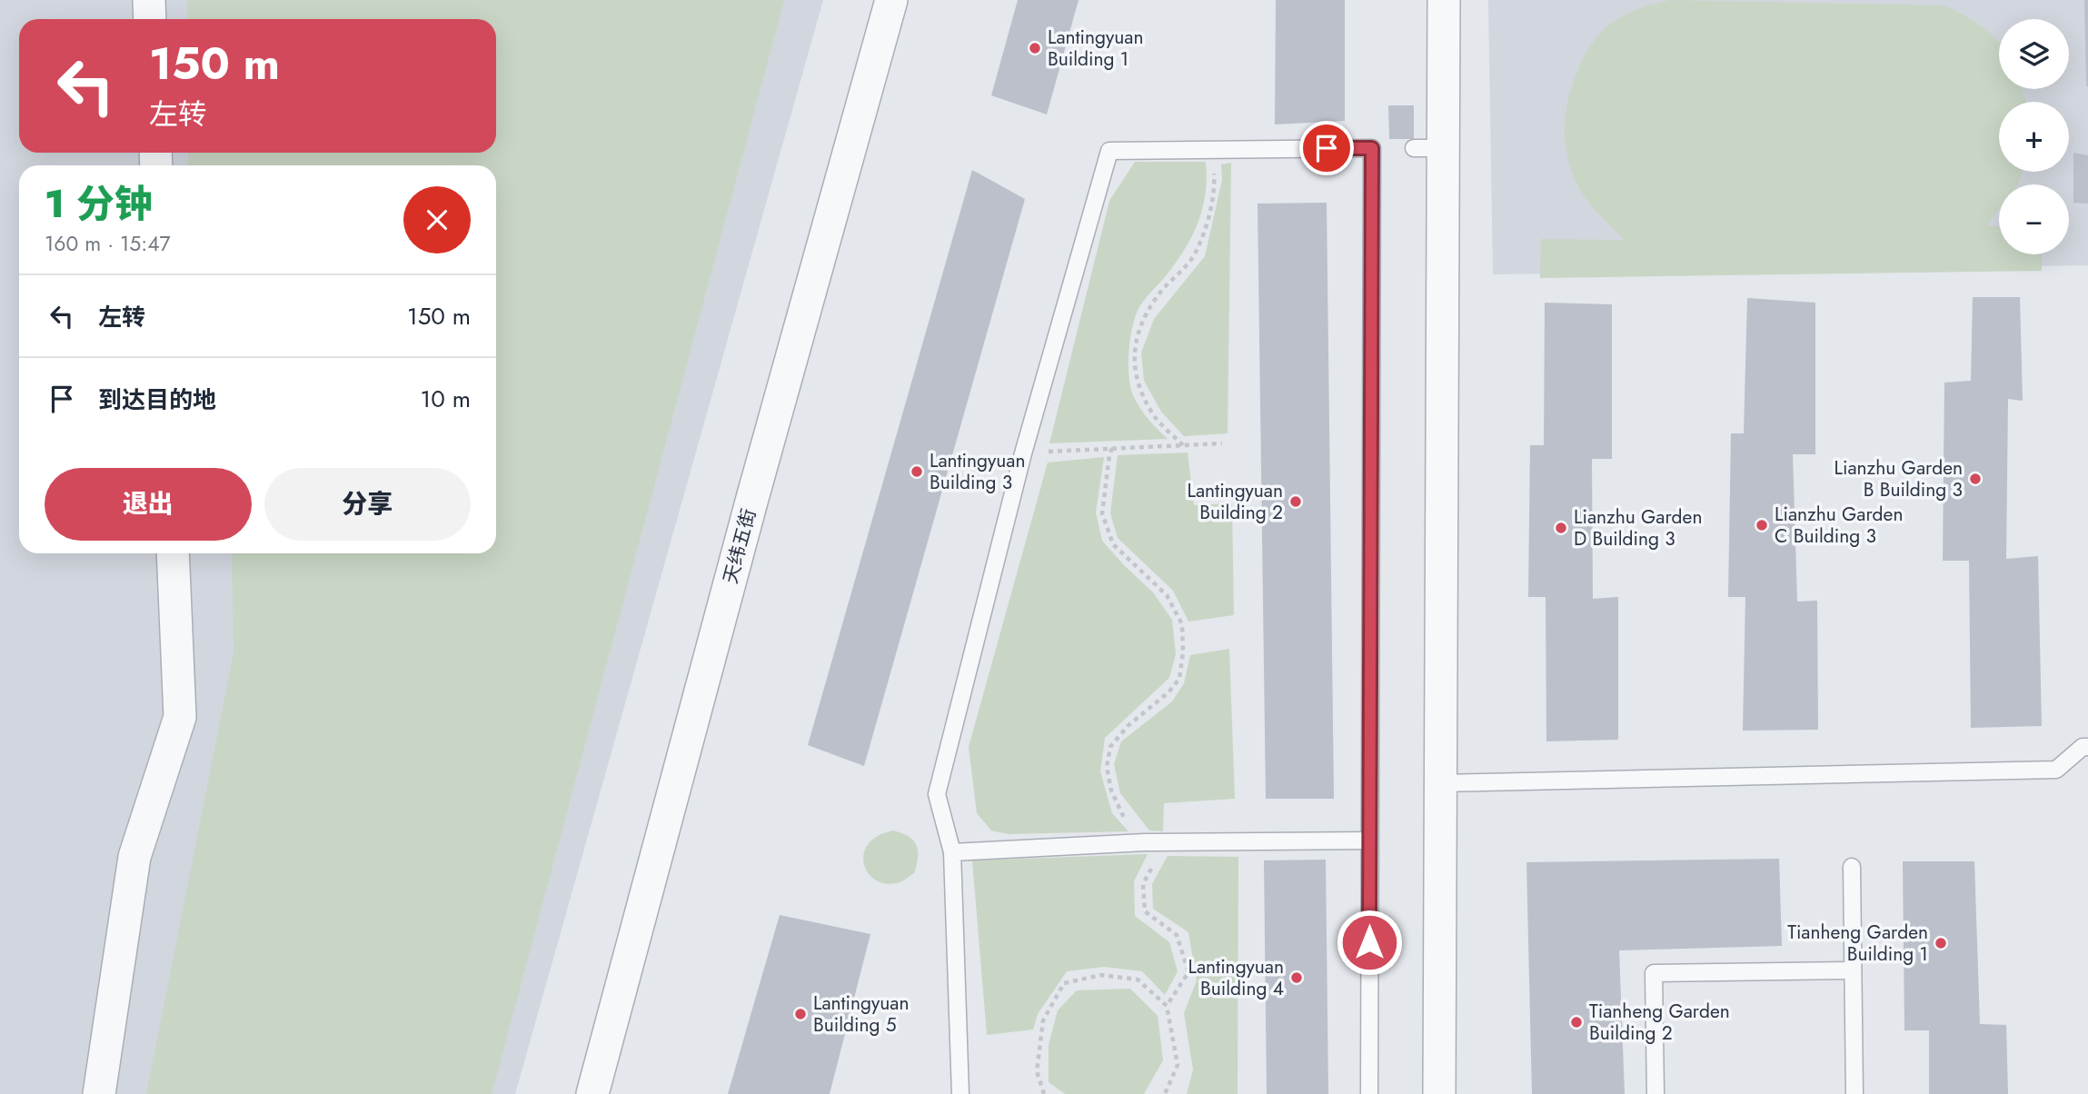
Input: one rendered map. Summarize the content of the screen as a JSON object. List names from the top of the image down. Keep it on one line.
{"streets":{"street":["天纬五街"]},"places":["Lantingyuan Building 1","Lantingyuan Building 3","Lianzhu Garden B Building 3","Lantingyuan Building 2","Lianzhu Garden C Building 3","Lianzhu Garden D Building 3","Tianheng Garden Building 1","Lantingyuan Building 4","Lantingyuan Building 5","Tianheng Garden Building 2"],"page":{"map_buttons":["+","−"],"turn":["150 m","左转"],"heading":["1 分钟","160 m · 15:47"],"list":[{"name":"左转","value":"150 m"},{"name":"到达目的地","value":"10 m"}],"buttons":["退出","分享"]}}
